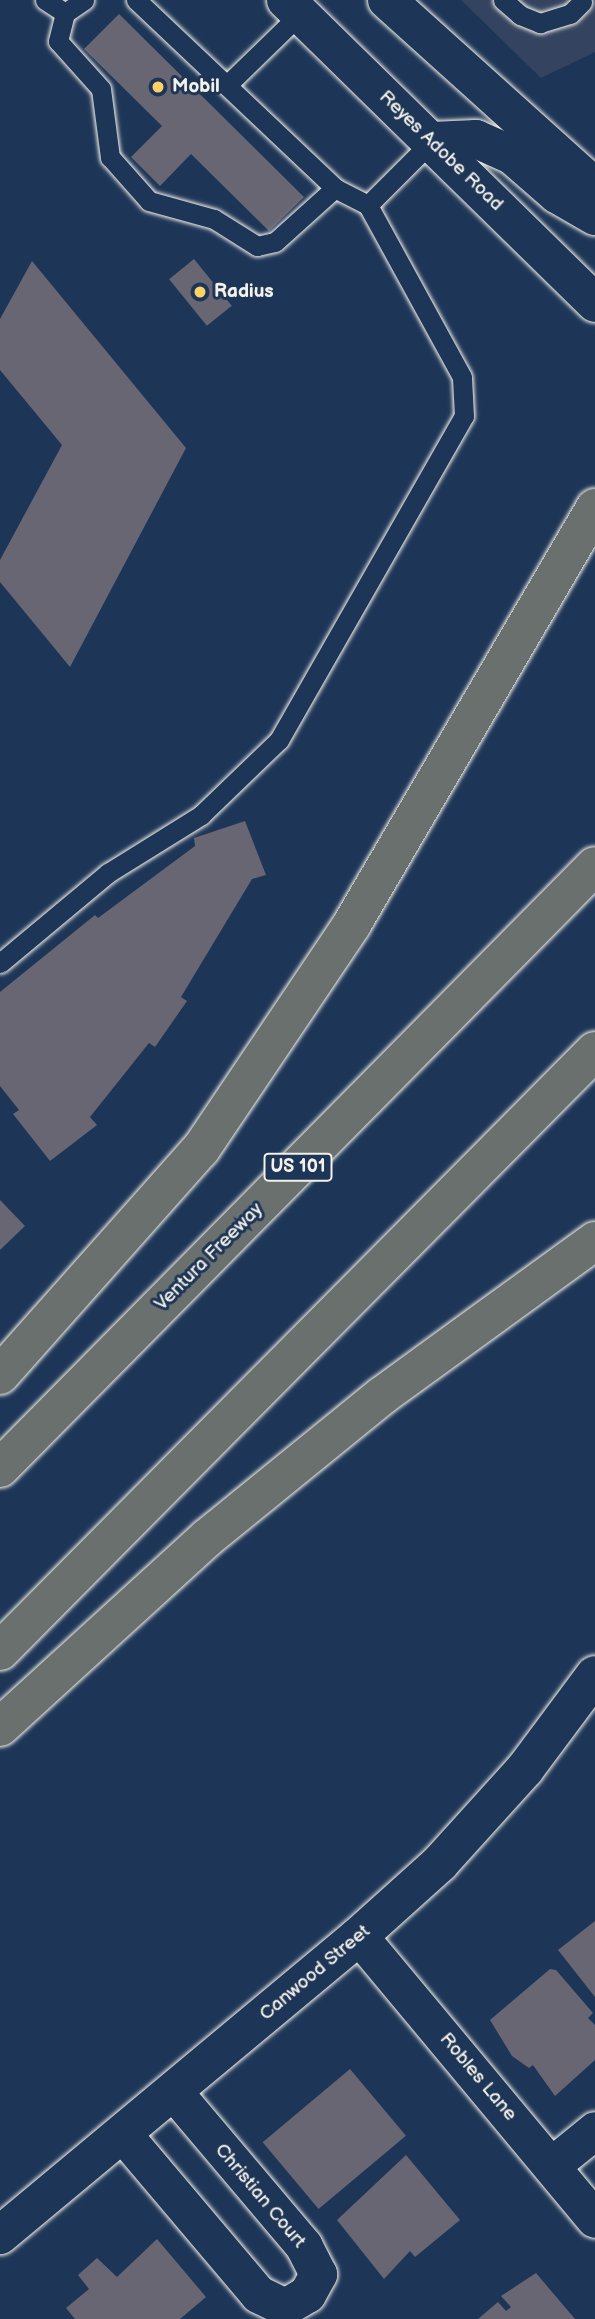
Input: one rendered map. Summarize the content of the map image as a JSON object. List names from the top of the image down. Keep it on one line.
{"streets":{"highway":["US 101","Ventura Freeway"],"street":["Reyes Adobe Road","Canwood Street","Robles Lane","Christian Court"]},"crossings":[["Canwood Street","Robles Lane"],["Canwood Street","Christian Court"]],"places":["Mobil","Radius"]}
